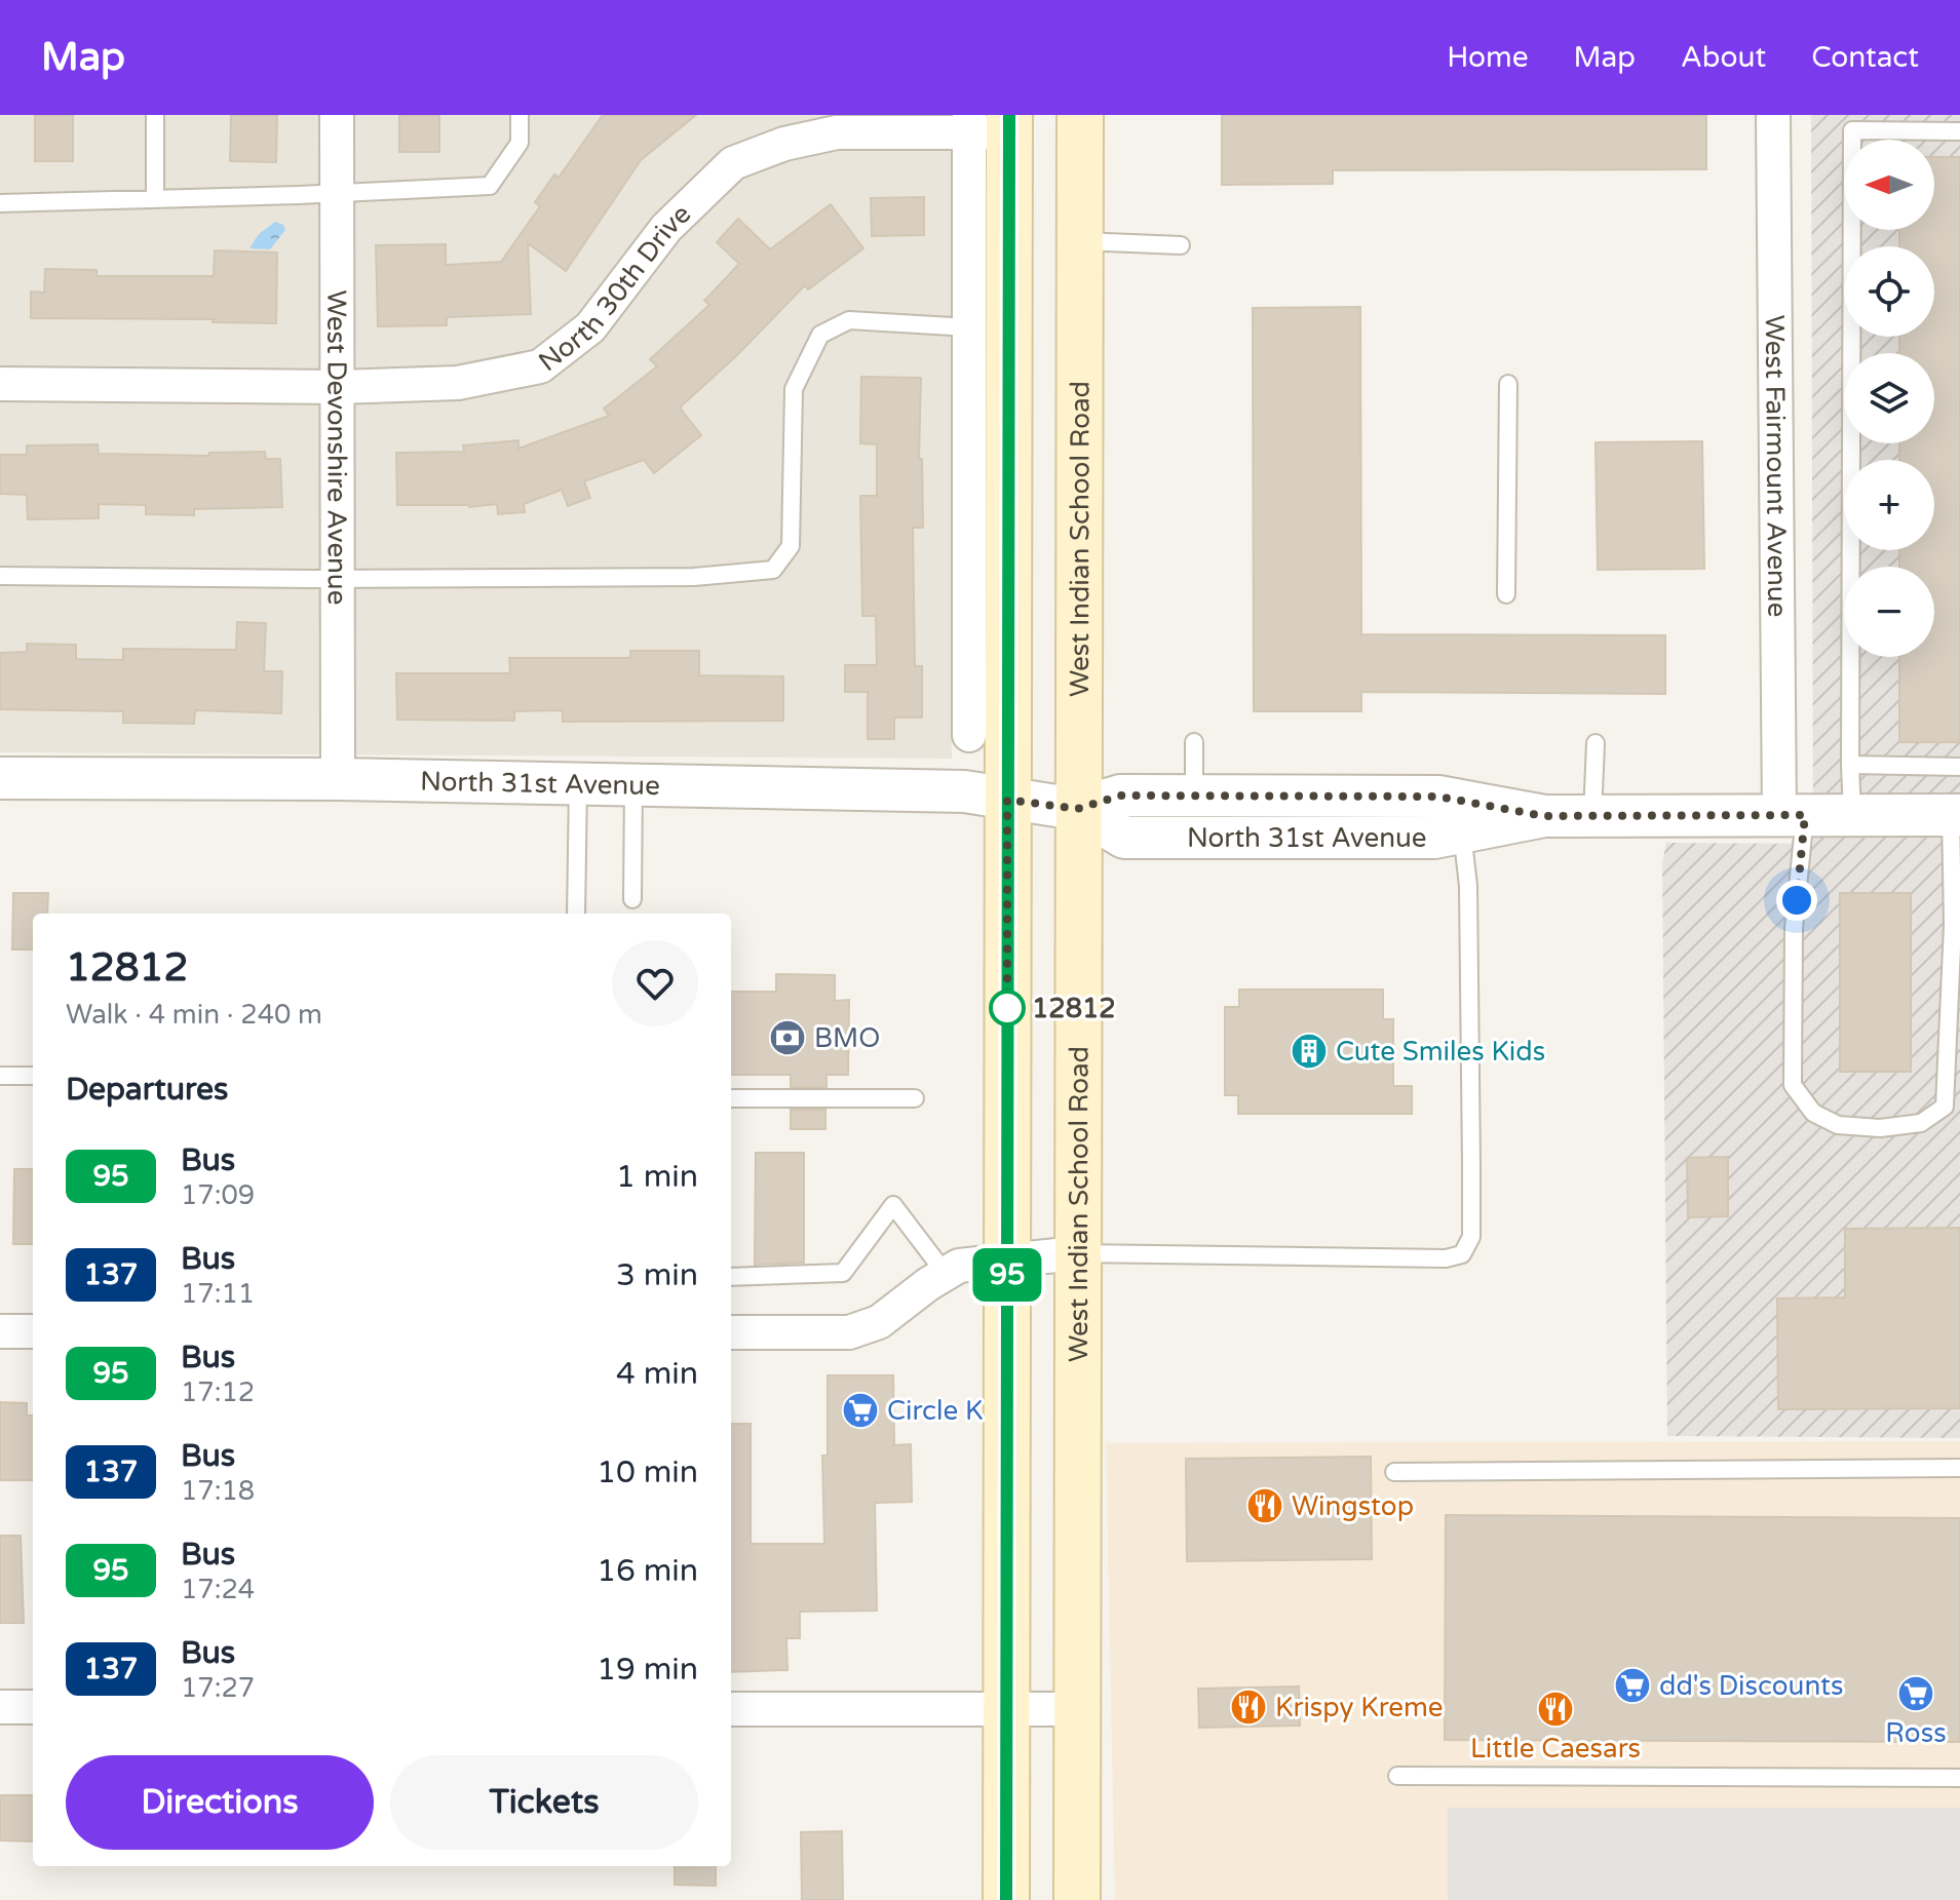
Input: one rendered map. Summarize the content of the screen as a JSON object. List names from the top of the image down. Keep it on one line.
{"streets":{"main road":["West Indian School Road"],"street":["North 30th Drive","West Devonshire Avenue","West Fairmount Avenue","North 31st Avenue"]},"crossings":[["North 30th Drive","West Devonshire Avenue"],["West Devonshire Avenue","North 31st Avenue"],["West Fairmount Avenue","North 31st Avenue"],["West Indian School Road","North 31st Avenue"]],"places":{"other":["12812"],"bank":["BMO"],"building":["Cute Smiles Kids"],"supermarket":["Circle K","dd's Discounts","Ross"],"restaurant":["Wingstop","Krispy Kreme","Little Caesars"]},"lines":["bus line 95"],"north":"left","page":{"header":"Map","nav":["Home","Map","About","Contact"],"on_map":"95","map_buttons":["+","−"],"heading":[["12812","Walk · 4 min · 240 m"],"Departures"],"list":[{"mark":"95","name":"Bus","note":"17:09","value":"1 min"},{"mark":"137","name":"Bus","note":"17:11","value":"3 min"},{"mark":"95","name":"Bus","note":"17:12","value":"4 min"},{"mark":"137","name":"Bus","note":"17:18","value":"10 min"},{"mark":"95","name":"Bus","note":"17:24","value":"16 min"},{"mark":"137","name":"Bus","note":"17:27","value":"19 min"}],"buttons":["Directions","Tickets"]}}
